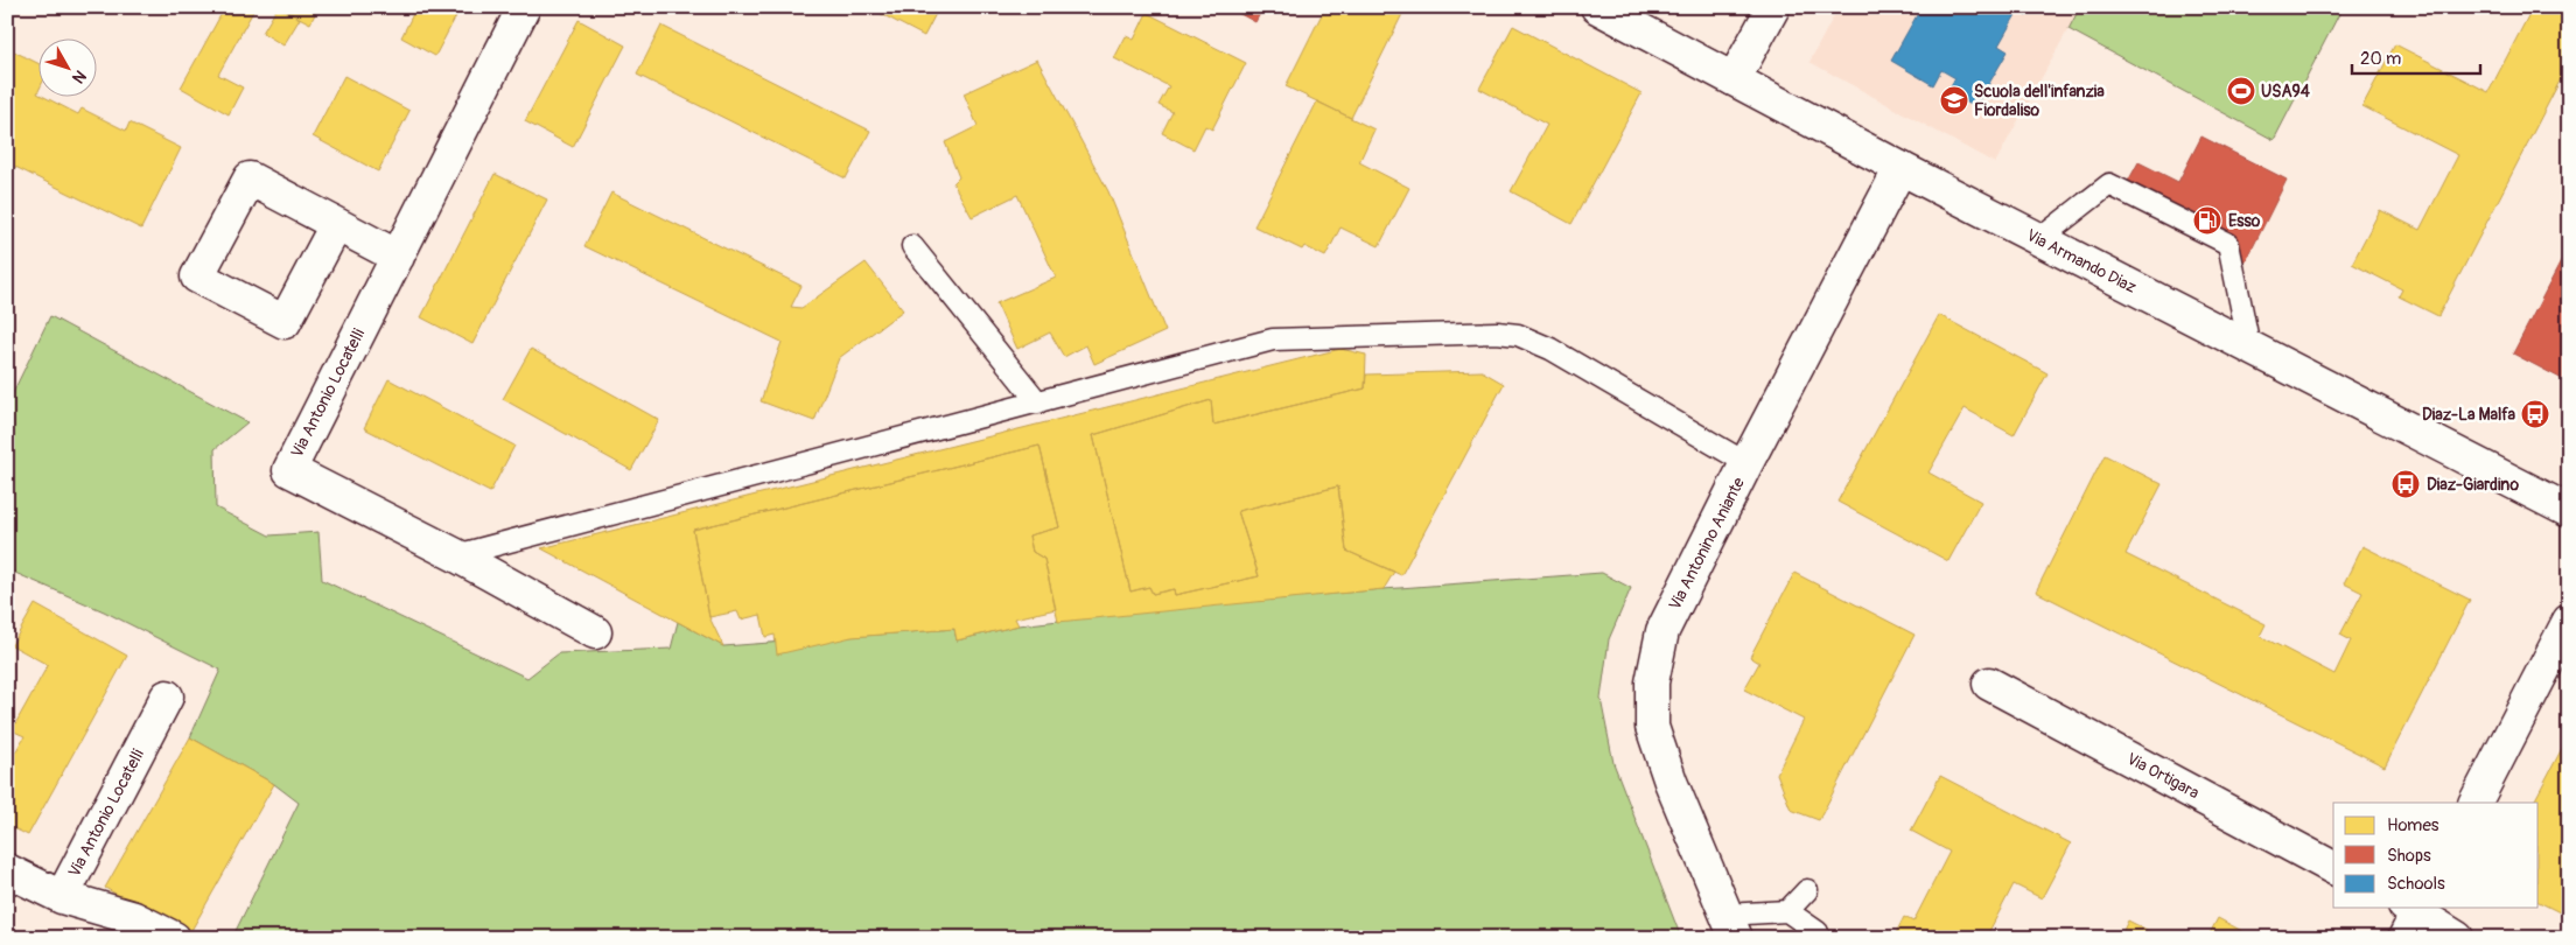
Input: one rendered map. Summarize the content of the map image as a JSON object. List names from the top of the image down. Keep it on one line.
{"streets":{"street":["Via Armando Diaz","Via Antonio Locatelli","Via Antonino Aniante","Via Ortigara"]},"crossings":[["Via Armando Diaz","Via Antonino Aniante"]],"places":{"sports":["USA94"],"school or university":["Scuola dell'infanzia Fiordaliso"],"fuel station":["Esso"],"bus stop":["Diaz-La Malfa","Diaz-Giardino"]},"legend":["Homes","Shops","Schools"],"scale_bar":"20 m","north":"bottom right"}
